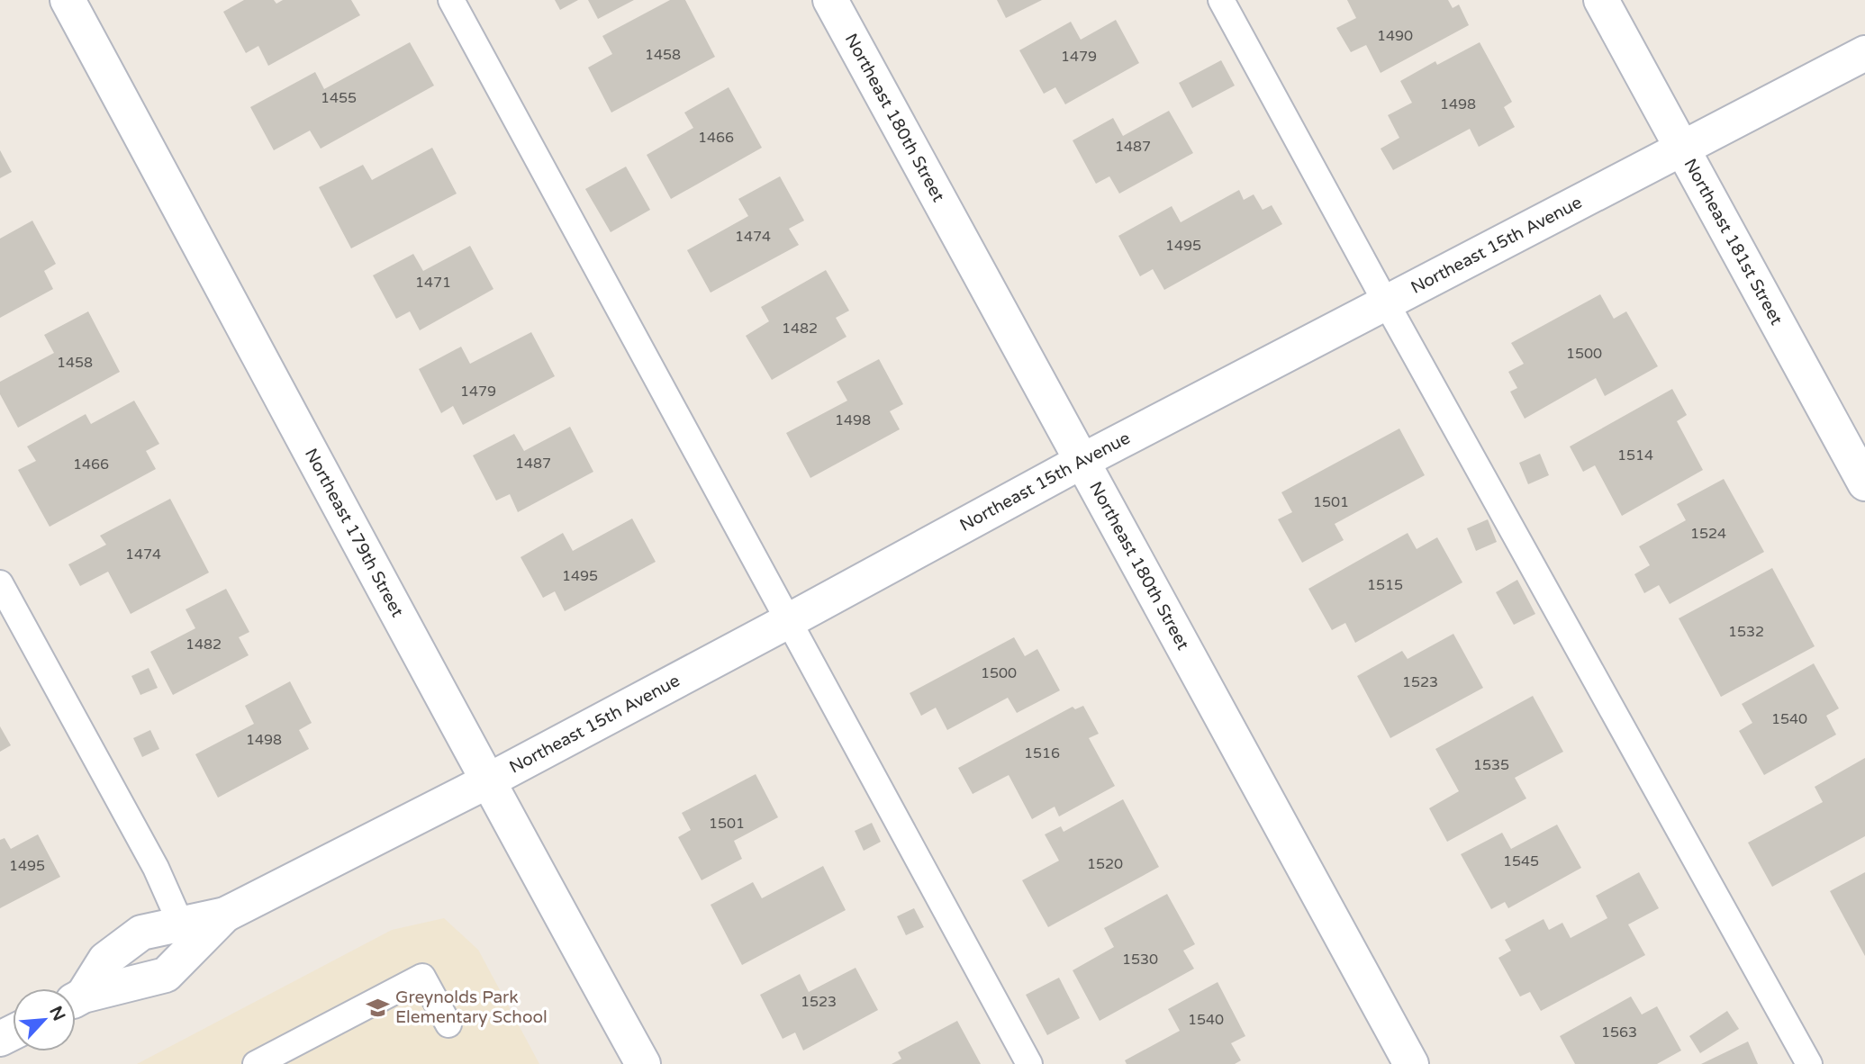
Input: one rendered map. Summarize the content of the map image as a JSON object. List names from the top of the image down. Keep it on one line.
{"streets":{"street":["Northeast 180th Street","Northeast 181st Street","Northeast 15th Avenue","Northeast 179th Street"]},"crossings":[["Northeast 180th Street","Northeast 15th Avenue"],["Northeast 181st Street","Northeast 15th Avenue"],["Northeast 15th Avenue","Northeast 179th Street"]],"places":{"school or university":["Greynolds Park Elementary School"]},"house_numbers":["1490","1458","1479","1455","1498","1466","1487","1474","1495","1471","1482","1500","1458","1479","1498","1514","1487","1466","1501","1524","1474","1495","1515","1532","1482","1500","1523","1540","1498","1516","1535","1501","1545","1520","1495","1530","1523","1540","1563"],"north":"top right"}
